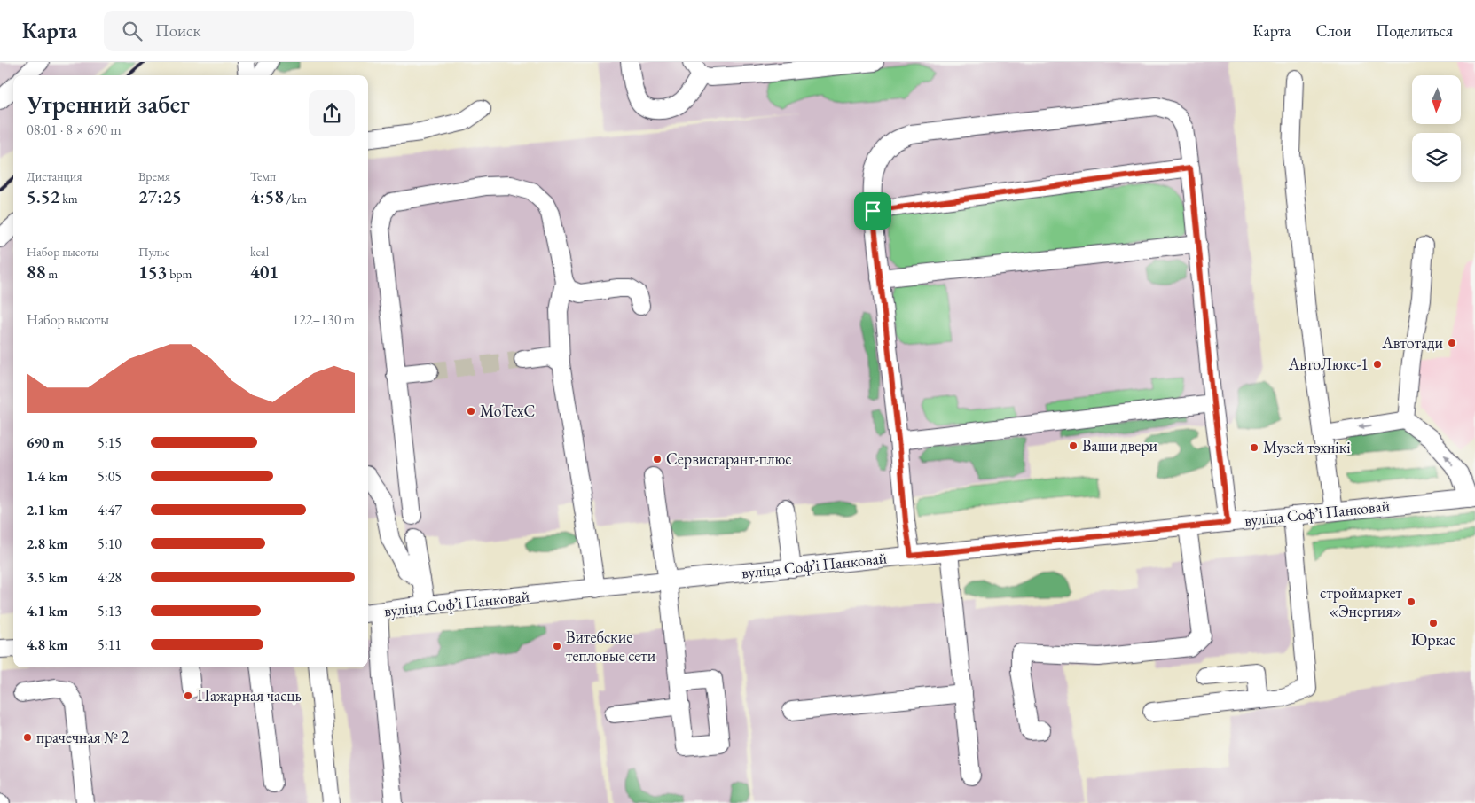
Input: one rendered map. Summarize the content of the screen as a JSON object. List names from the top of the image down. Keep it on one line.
{"streets":{"street":["вуліца Софʼі Панковай"]},"places":["Автотади","АвтоЛюкс-1","MoTexC","Ваши двери","Музей тэхнікі","Сервисгарант-плюс","строймаркет «Энергия»","Юркас","Витебские тепловые сети","Пажарная часць","прачечная № 2"],"north":"bottom","page":{"header":"Карта","search":"Поиск","nav":["Карта","Слои","Поделиться"],"heading":["Утренний забег","08:01 · 8 × 690 m"],"stats":[["Дистанция","5.52 km"],["Время","27:25"],["Темп","4:58 /km"],["Набор высоты","88 m"],["Пульс","153 bpm"],["kcal","401"]],"chart":["Набор высоты","122–130 m"],"list":[{"name":"690 m","note":"5:15"},{"name":"1.4 km","note":"5:05"},{"name":"2.1 km","note":"4:47"},{"name":"2.8 km","note":"5:10"},{"name":"3.5 km","note":"4:28"},{"name":"4.1 km","note":"5:13"},{"name":"4.8 km","note":"5:11"}]}}
